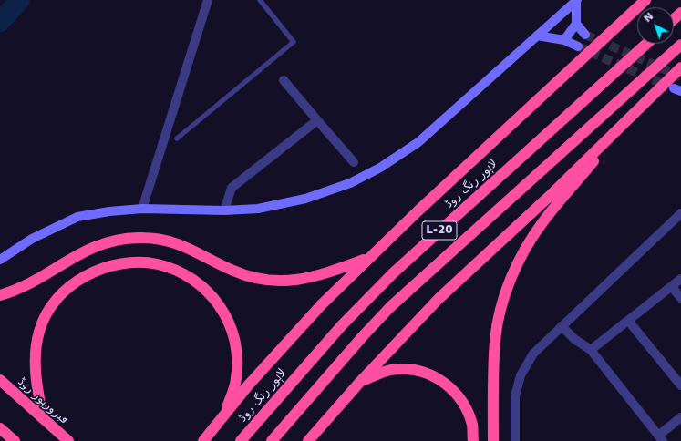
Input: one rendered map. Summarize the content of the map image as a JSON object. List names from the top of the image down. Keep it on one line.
{"streets":{"highway":["لاہور رنگ روڈ","L-20","فیروزپور روڈ"]},"north":"top left"}
